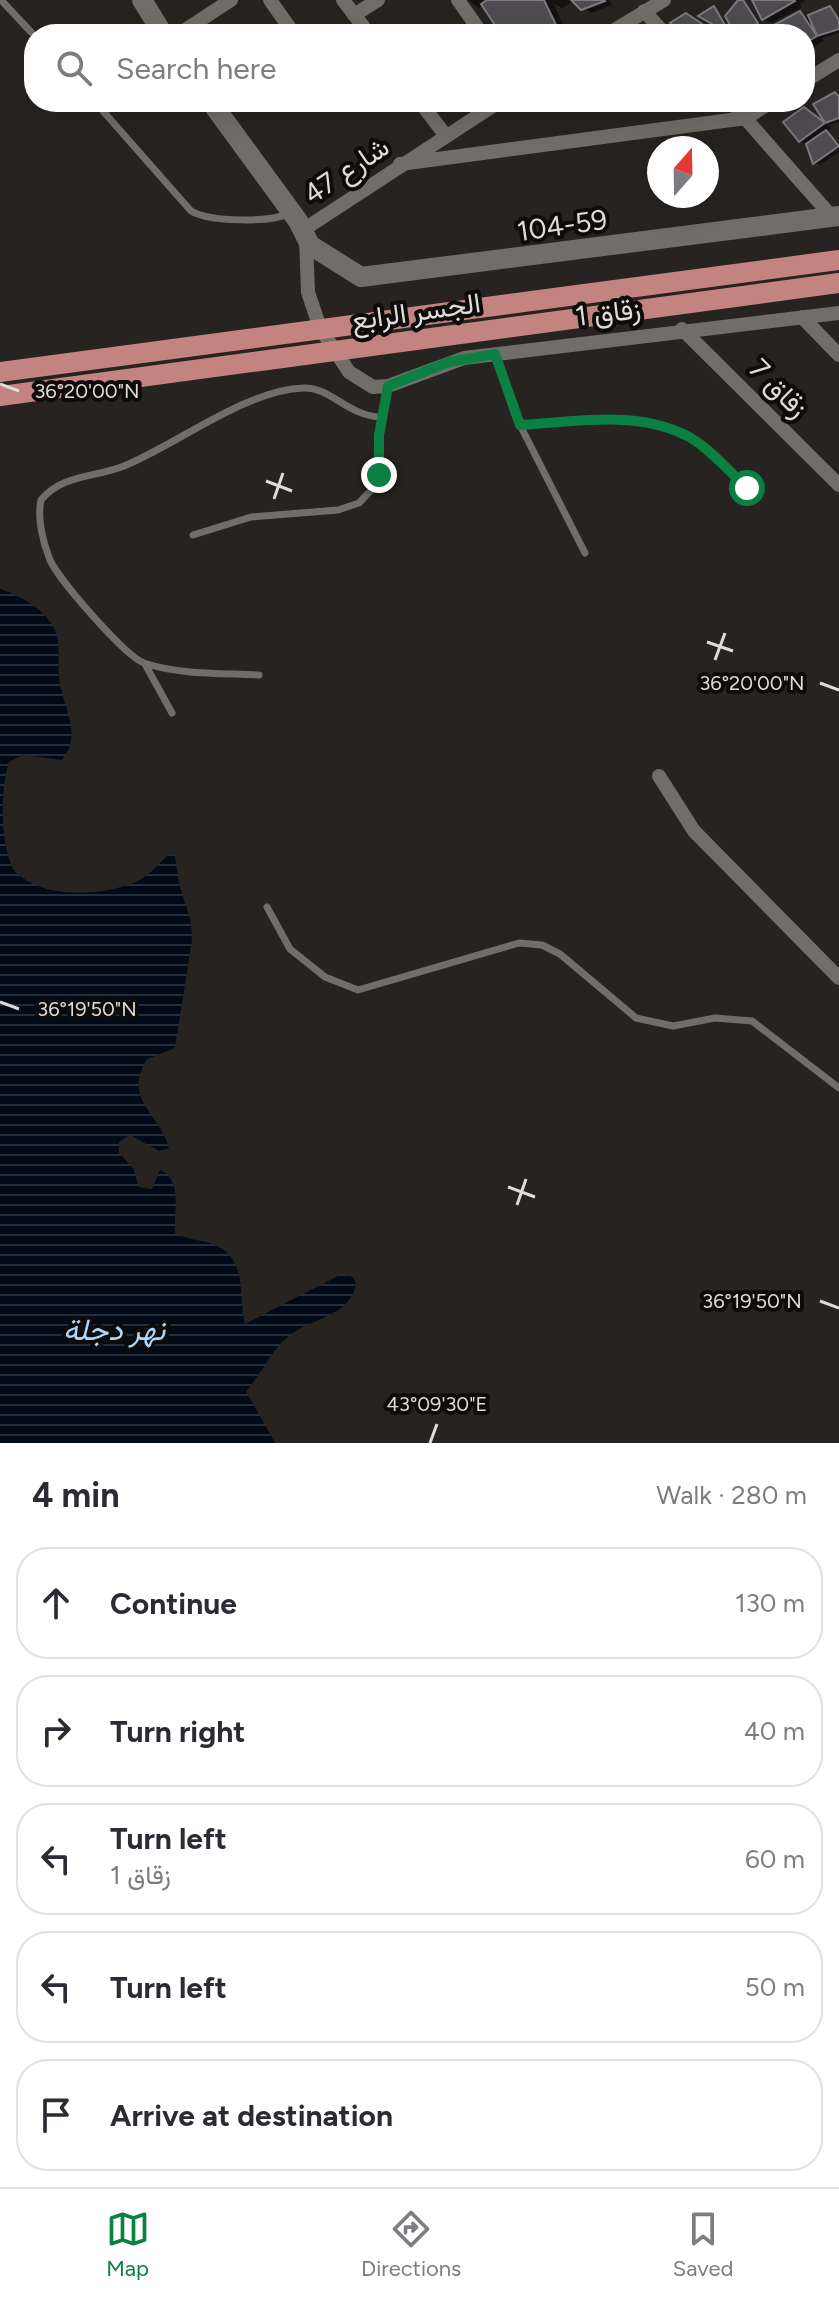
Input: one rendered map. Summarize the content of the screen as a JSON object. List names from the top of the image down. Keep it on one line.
{"streets":{"main road":["الجسر الرابع"],"street":["شارع 47","104-59","زقاق 1","زقاق 7"]},"crossings":[["شارع 47","104-59"],["زقاق 1","زقاق 7"]],"water":["نهر دجلة"],"north":"top","page":{"search":"Search here","heading":["4 min","Walk · 280 m"],"list":[["Continue","130 m"],["Turn right","40 m"],["Turn left","زقاق 1","60 m"],["Turn left","50 m"],"Arrive at destination"],"nav":["Map","Directions","Saved"]},"coordinates":["36°20'00\"N","36°19'50\"N","43°09'30\"E"]}
